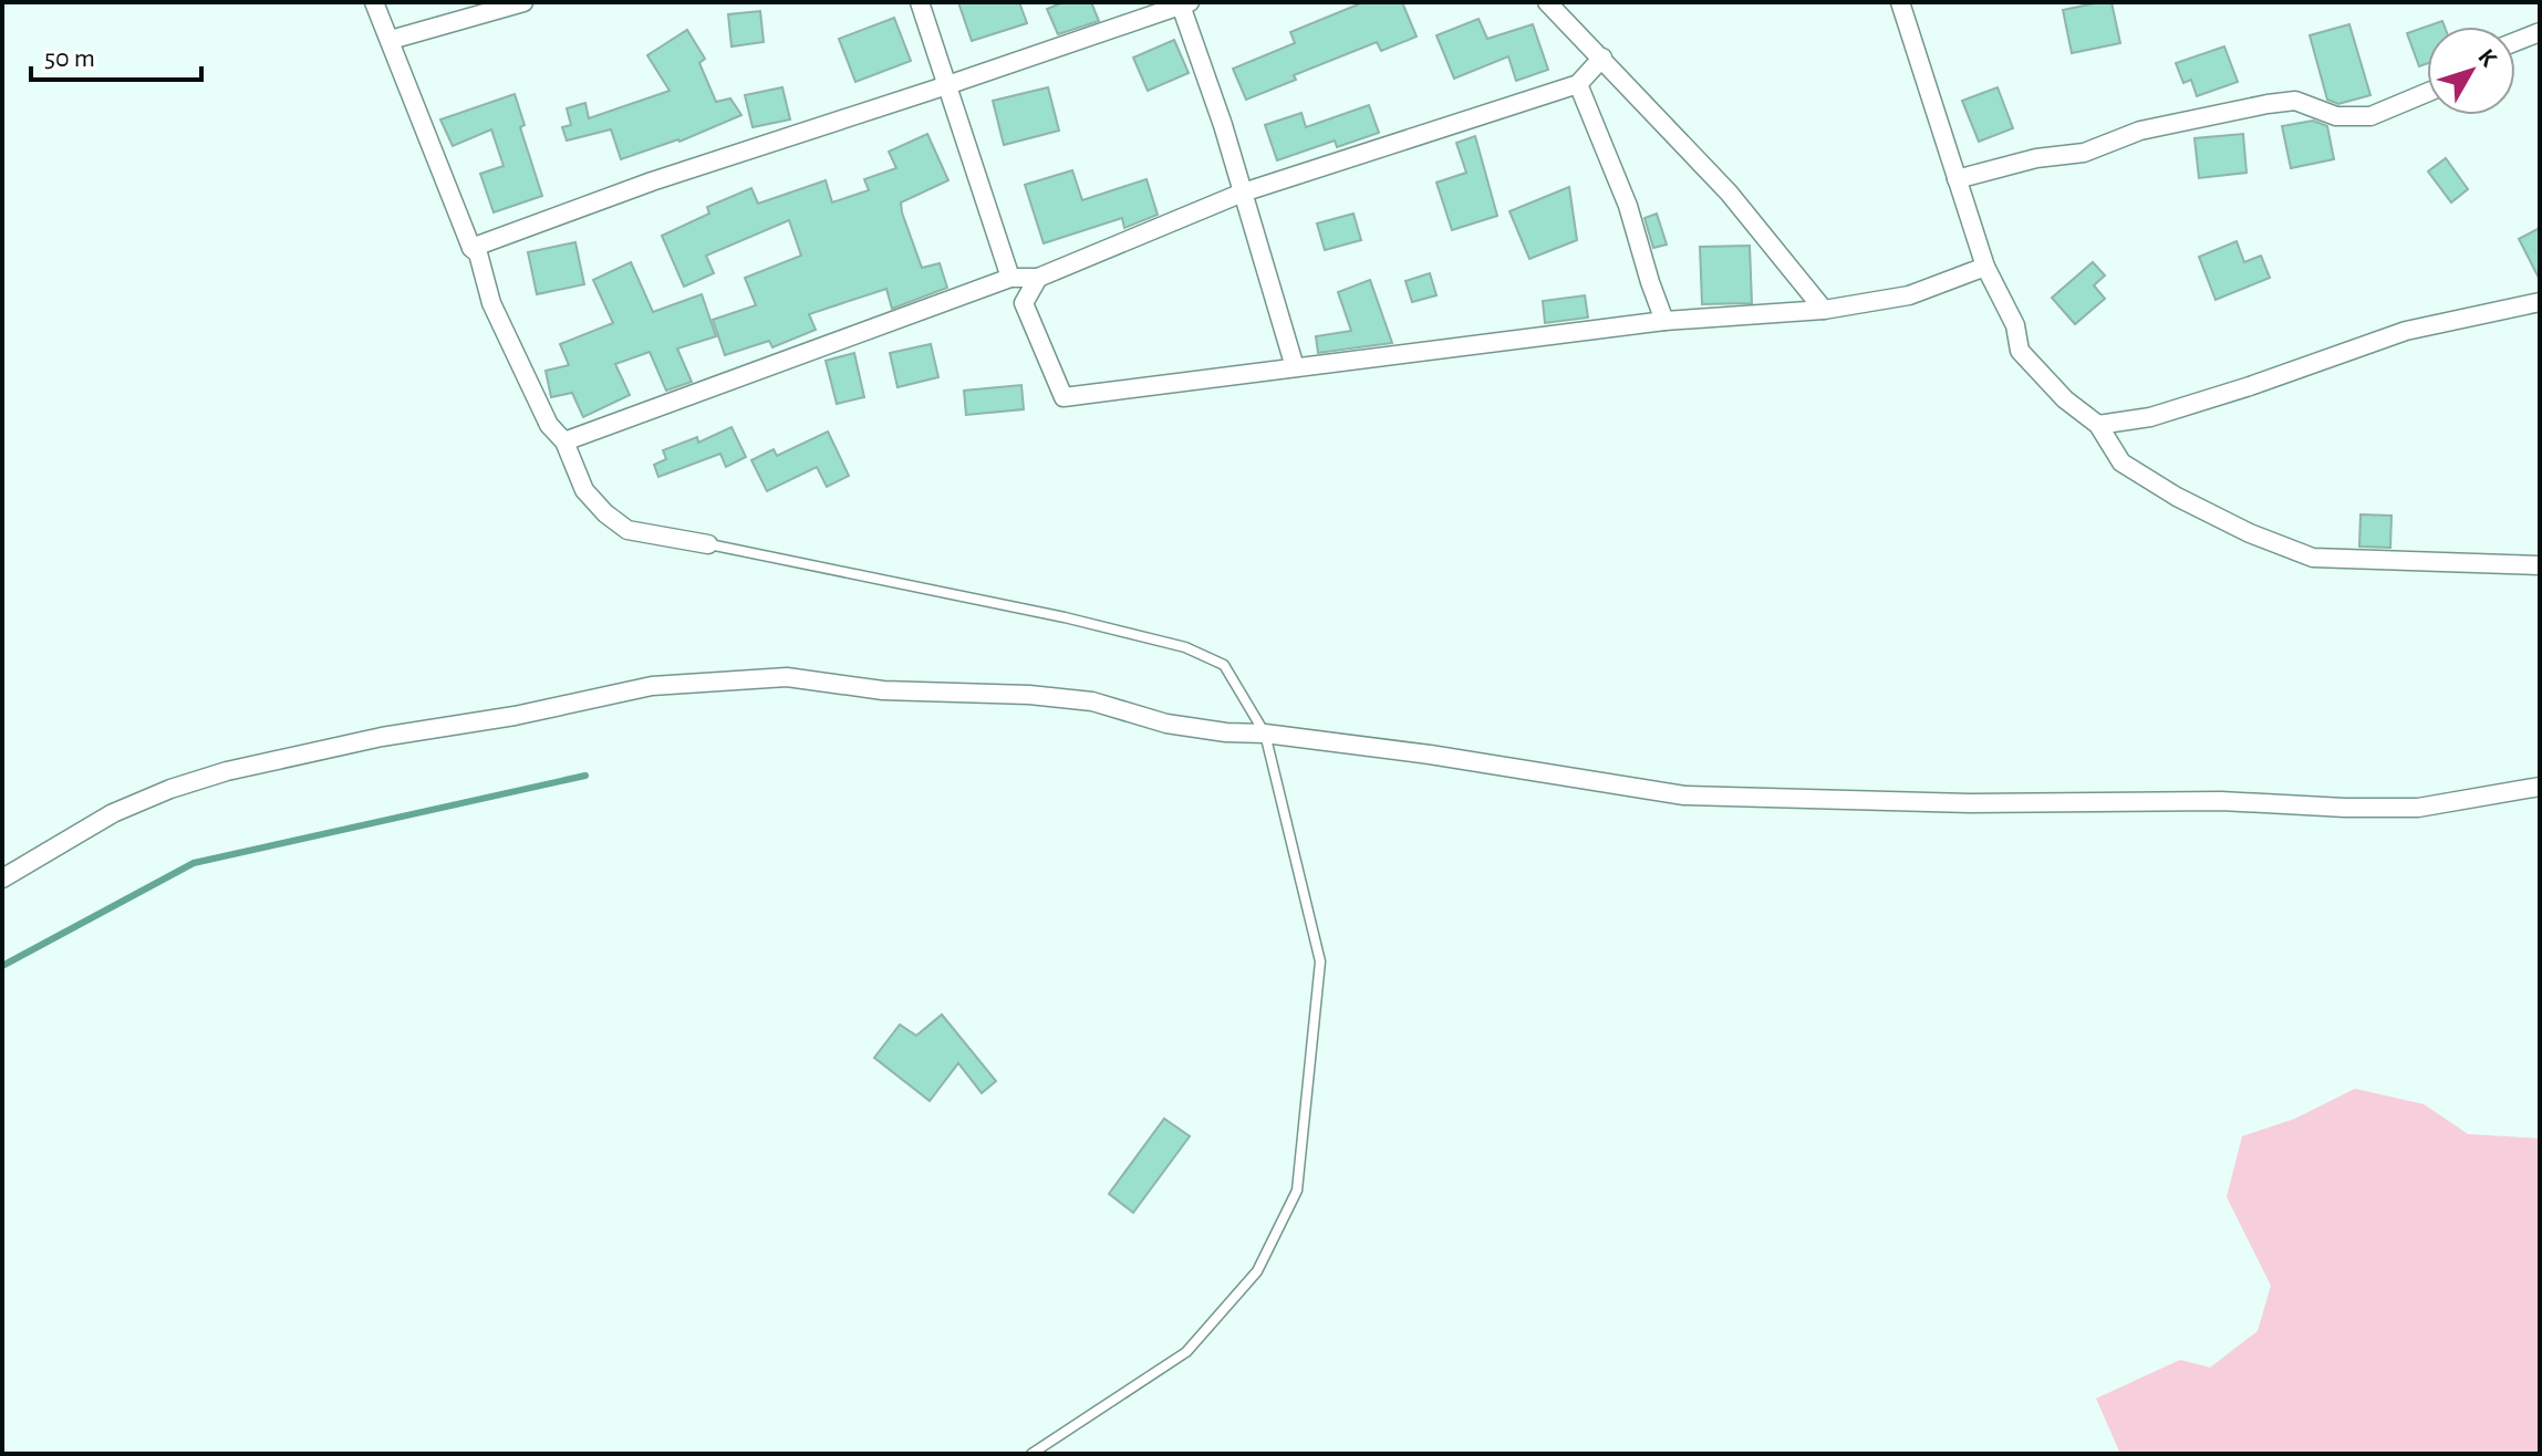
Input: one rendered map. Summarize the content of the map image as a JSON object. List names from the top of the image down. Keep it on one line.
{"scale_bar":"50 m","north":"top right"}
